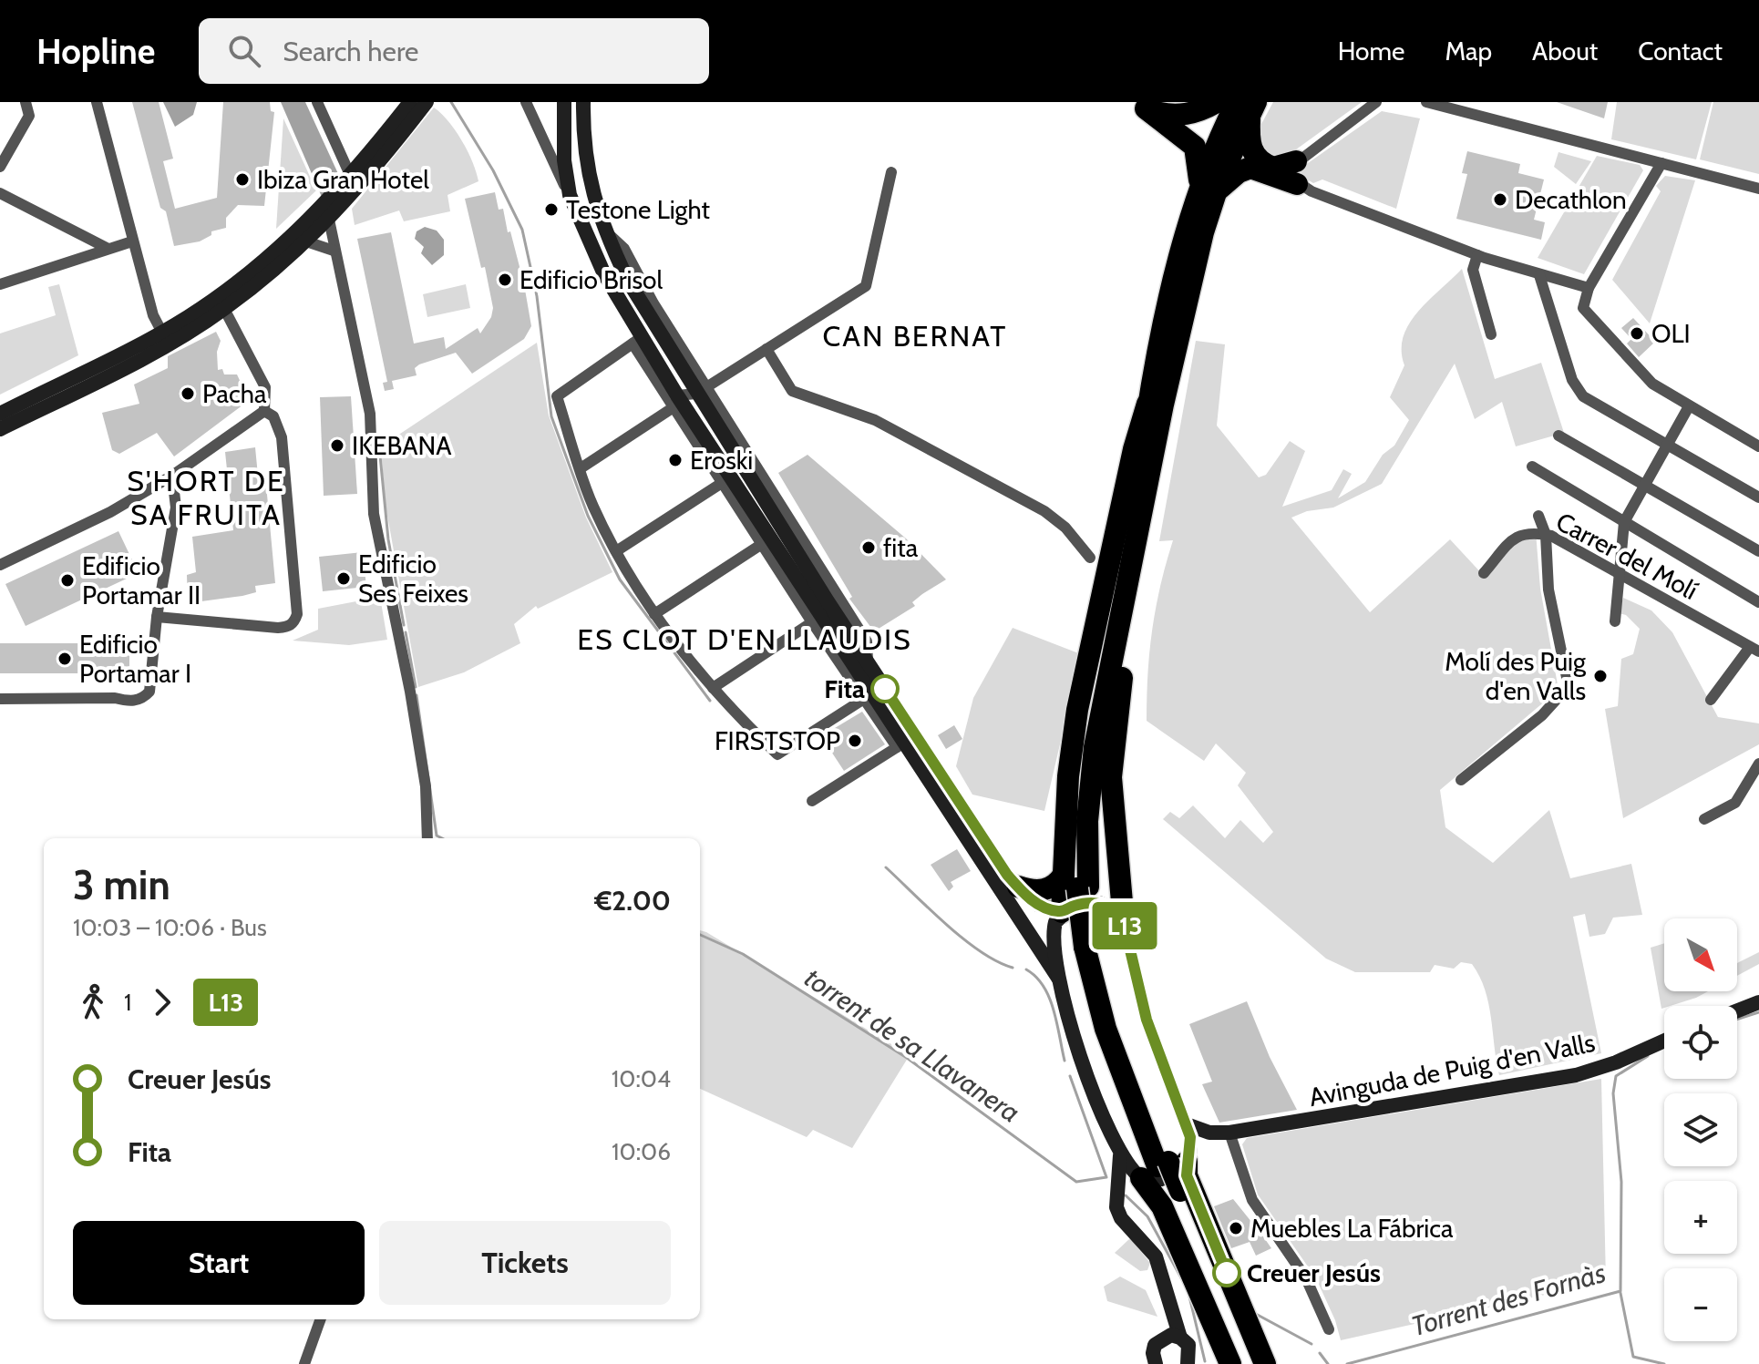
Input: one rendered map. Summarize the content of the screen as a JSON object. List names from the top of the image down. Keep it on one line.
{"streets":{"main road":["Avinguda de Puig d'en Valls"],"street":["Carrer del Molí"]},"districts":["CAN BERNAT","S'HORT DE SA FRUITA","ES CLOT D'EN LLAUDIS"],"water":["torrent de sa Llavanera","Torrent des Fornàs"],"places":["Ibiza Gran Hotel","Decathlon","Testone Light","Edificio Brisol","OLI","Pacha","IKEBANA","Eroski","fita","Edificio Ses Feixes","Edificio Portamar II","Edificio Portamar I","Molí des Puig d'en Valls","Fita","FIRSTSTOP","Muebles La Fábrica","Creuer Jesús"],"lines":["bus line L13"],"north":"bottom right","page":{"header":"Hopline","search":"Search here","nav":["Home","Map","About","Contact"],"on_map":"L13","heading":["3 min","10:03 – 10:06 · Bus","€2.00"],"map_buttons":["+","−"],"legs":["1","L13"],"list":[{"name":"Creuer Jesús","value":"10:04"},{"name":"Fita","value":"10:06"}],"buttons":["Start","Tickets"]}}
